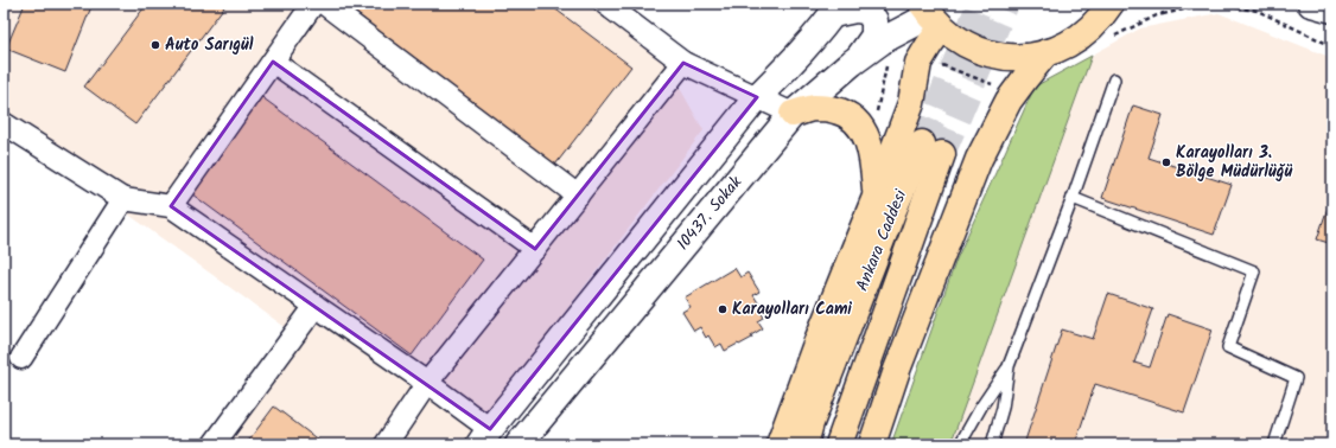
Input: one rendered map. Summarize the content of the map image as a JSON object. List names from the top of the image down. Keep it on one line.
{"streets":{"main road":["Ankara Caddesi"],"street":["10437. Sokak"]},"places":["Auto Sarıgül","Karayolları 3. Bölge Müdürlüğü","Karayolları Cami"]}
